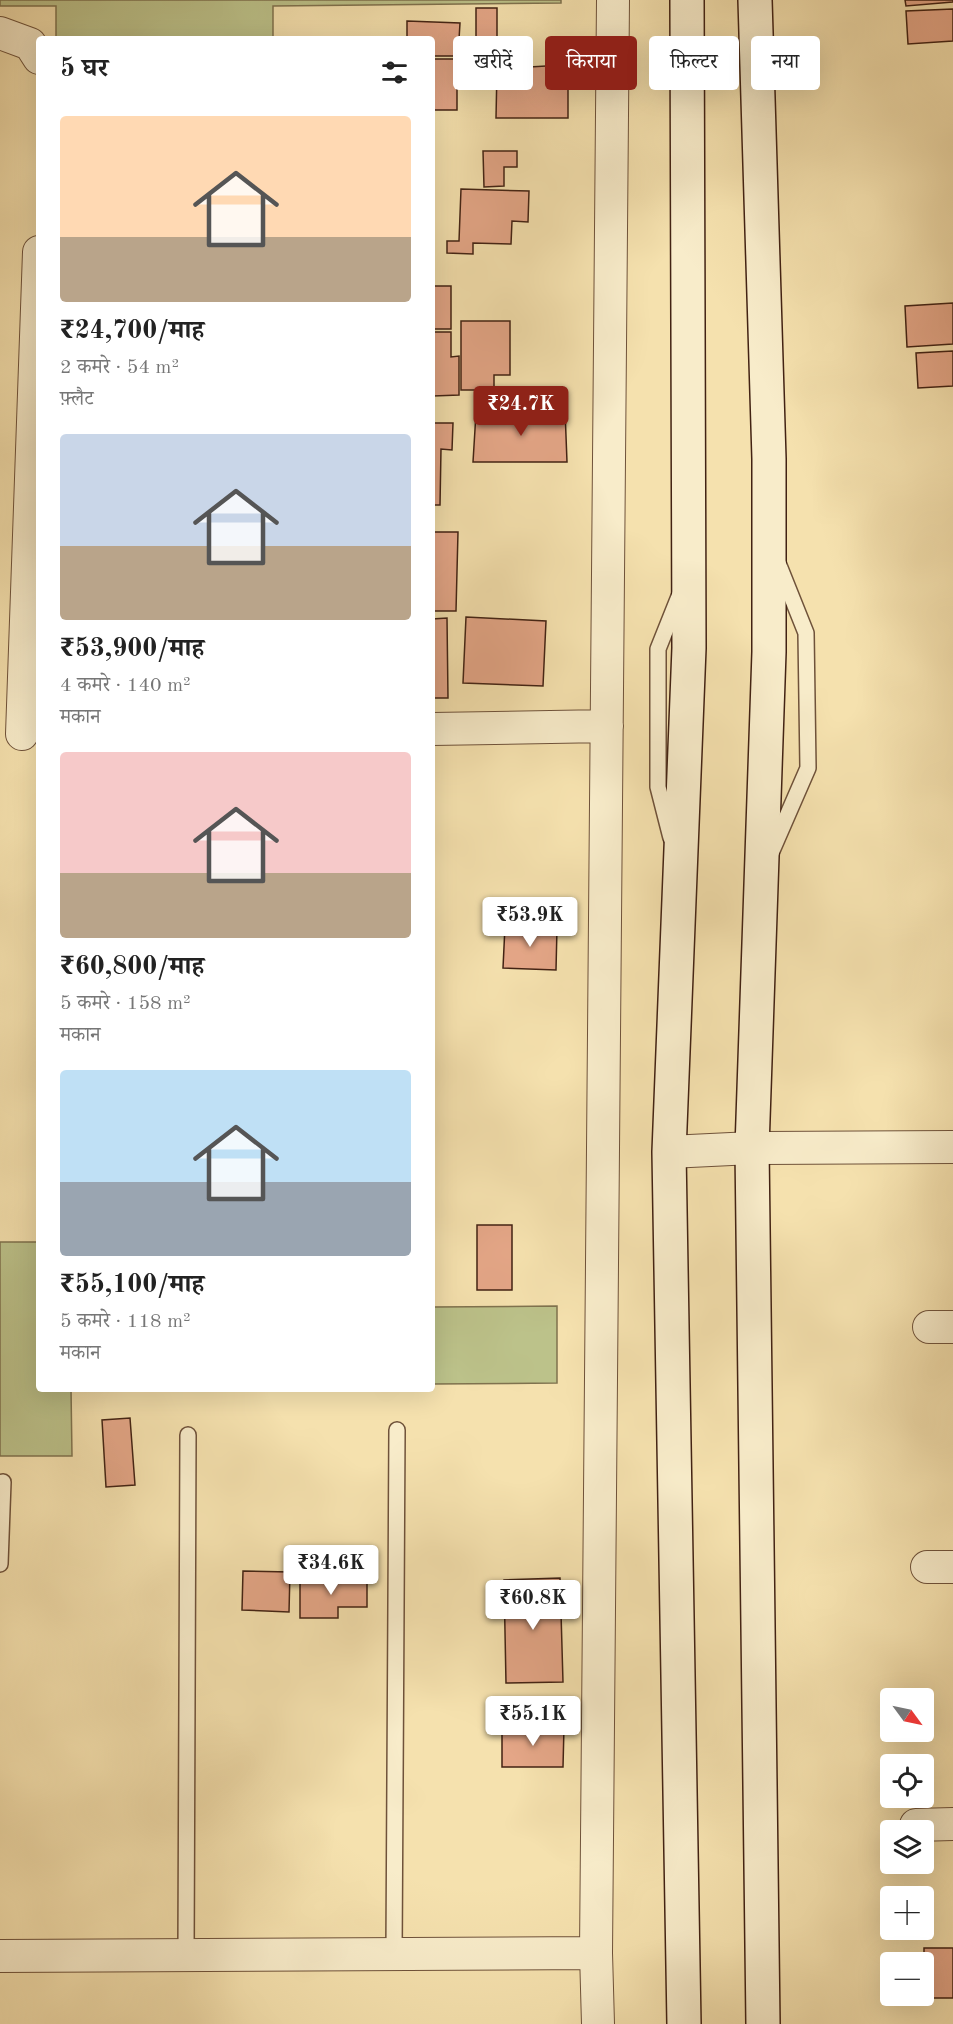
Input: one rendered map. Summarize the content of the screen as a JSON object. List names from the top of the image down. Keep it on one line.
{"north":"bottom right","page":{"chip":["खरीदें","किराया","फ़िल्टर","नया"],"heading":"5 घर","list":[{"name":"₹24,700/माह","note":"2 कमरे · 54 m² · फ़्लैट"},{"name":"₹53,900/माह","note":"4 कमरे · 140 m² · मकान"},{"name":"₹60,800/माह","note":"5 कमरे · 158 m² · मकान"},{"name":"₹55,100/माह","note":"5 कमरे · 118 m² · मकान"}],"price":["₹24.7K","₹53.9K","₹34.6K","₹60.8K","₹55.1K"],"map_buttons":["+","−"]}}
